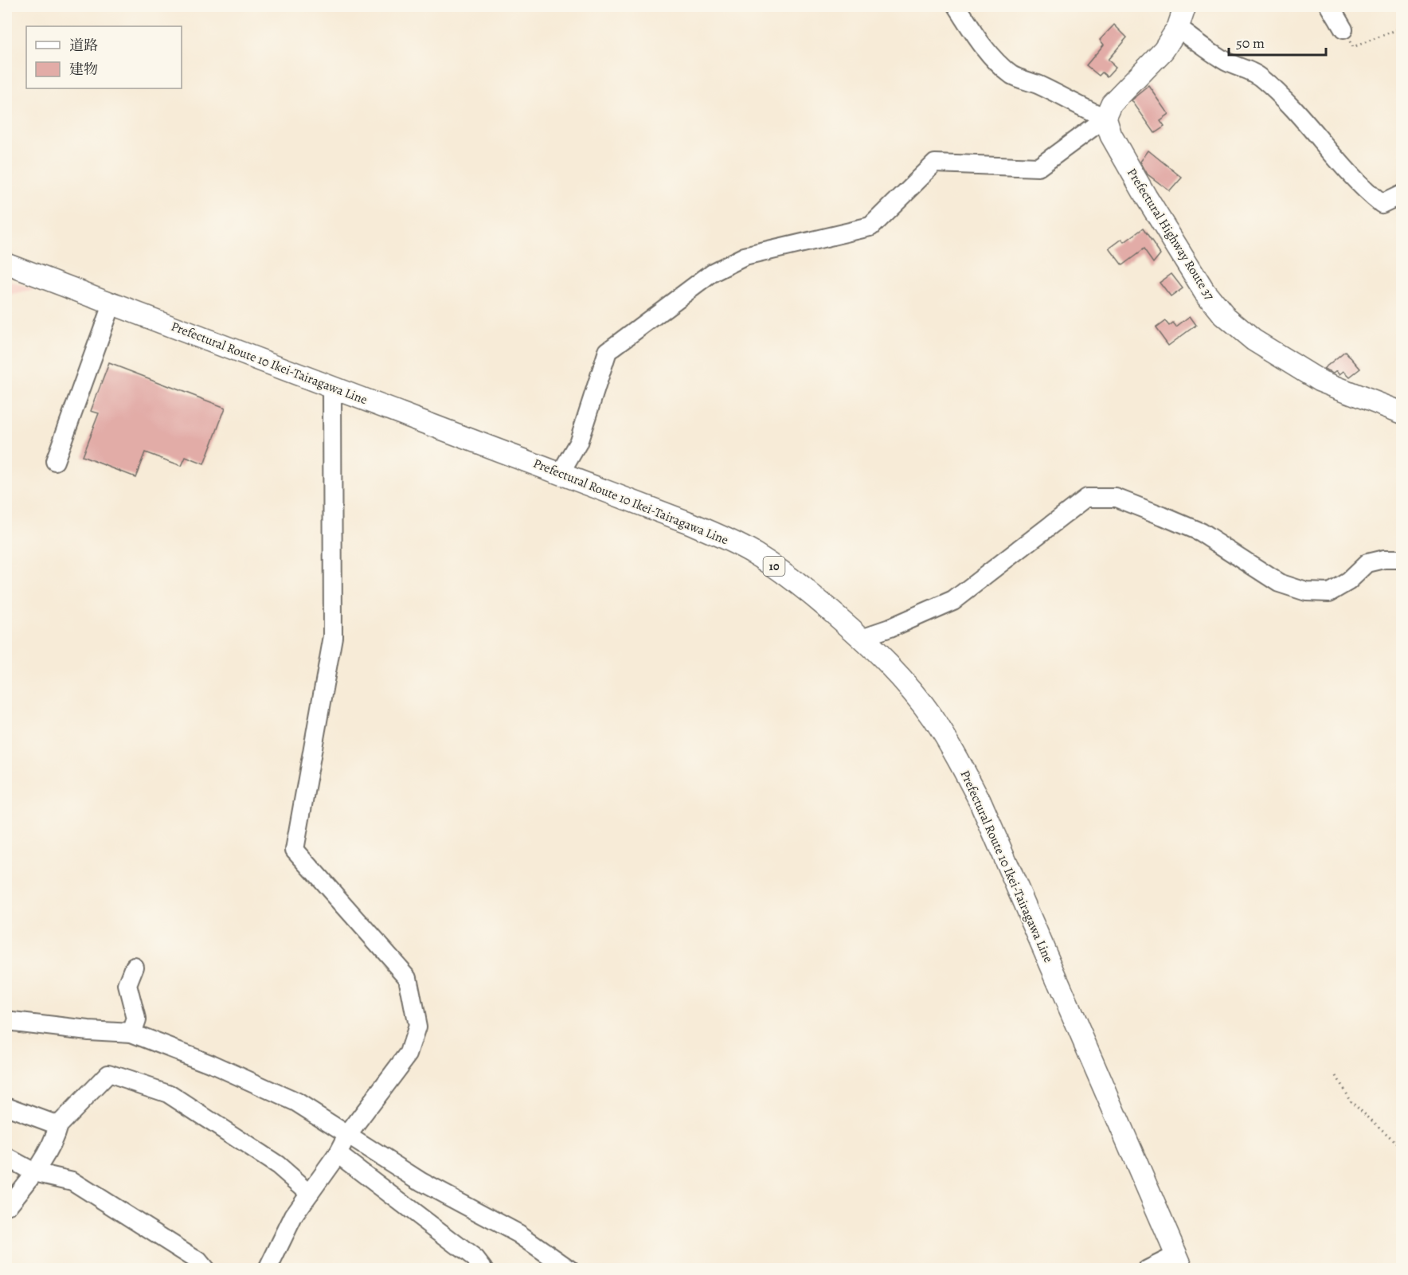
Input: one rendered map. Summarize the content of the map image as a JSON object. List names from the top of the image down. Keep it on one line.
{"streets":{"main road":["Prefectural Highway Route 37","Prefectural Route 10 Ikei-Tairagawa Line","10"]},"legend":["道路","建物"],"scale_bar":"50 m"}
